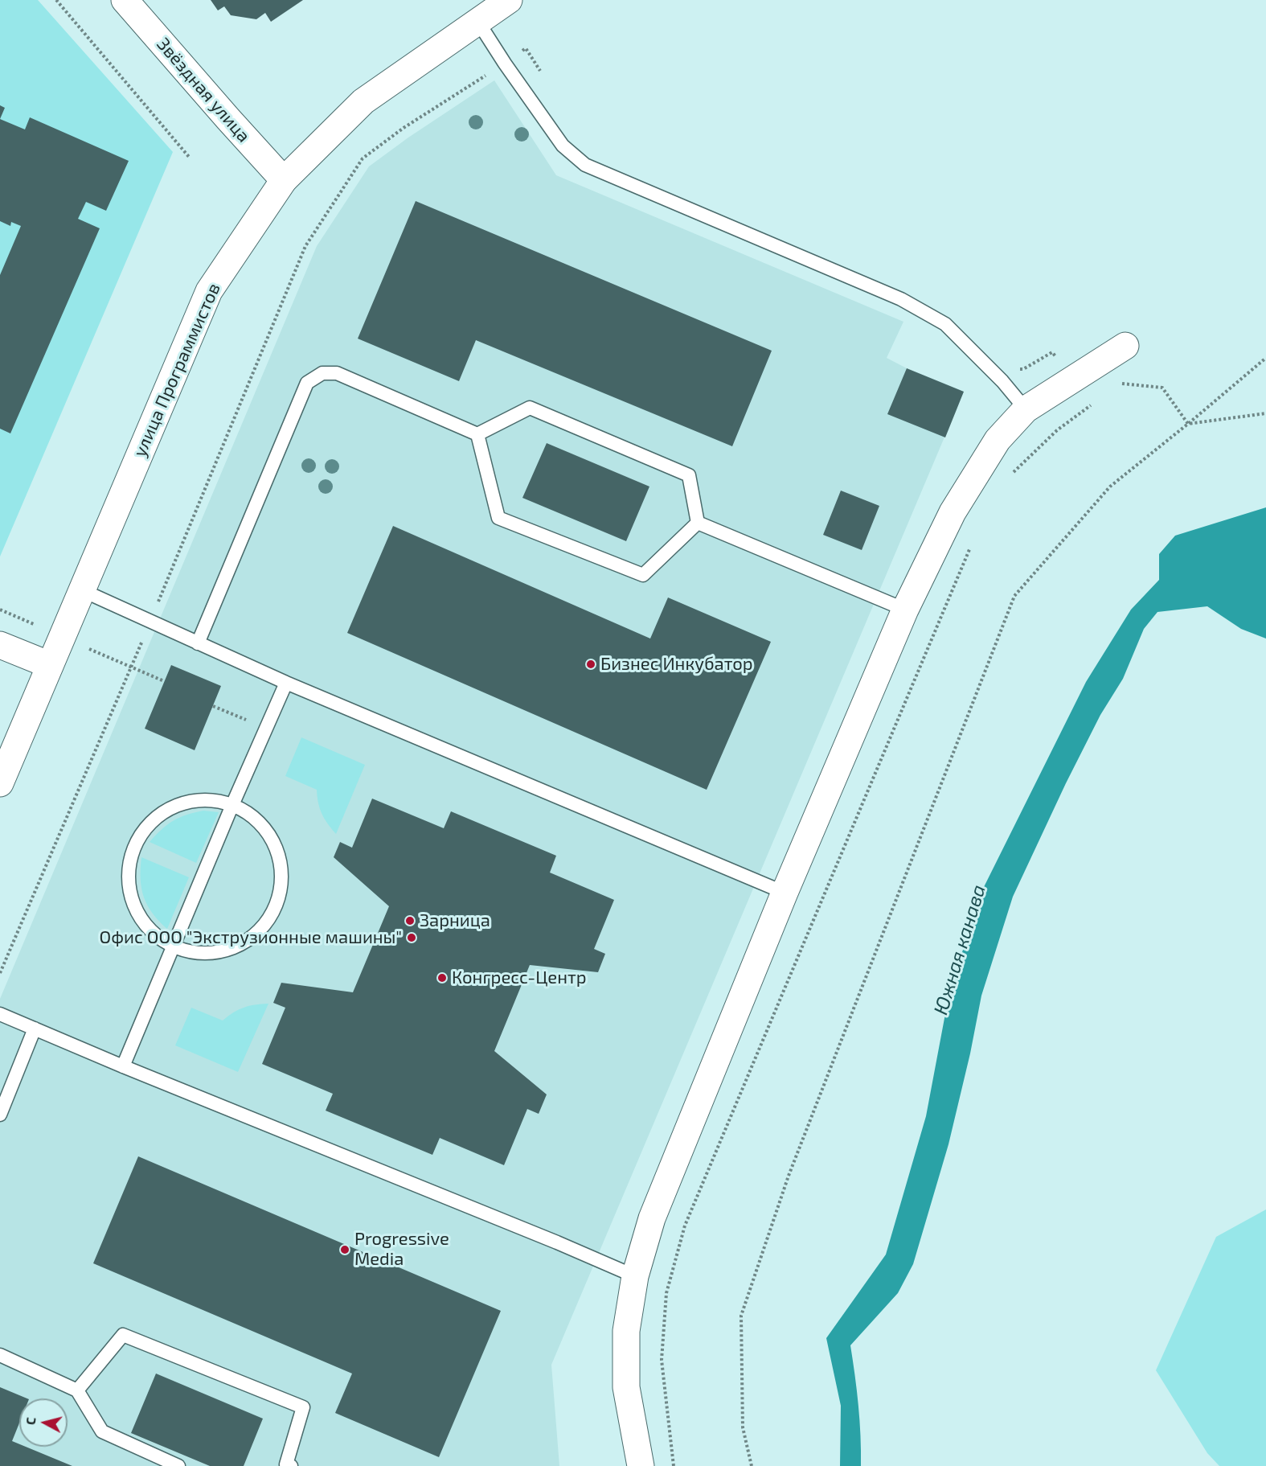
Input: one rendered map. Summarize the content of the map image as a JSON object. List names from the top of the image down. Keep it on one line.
{"streets":{"street":["Звёздная улица","улица Программистов"]},"crossings":[["Звёздная улица","улица Программистов"]],"water":["Южная канава"],"places":["Бизнес Инкубатор","Зарница","Офис ООО \"Экструзионные машины\"","Конгресс-Центр","Progressive Media"],"north":"left"}
